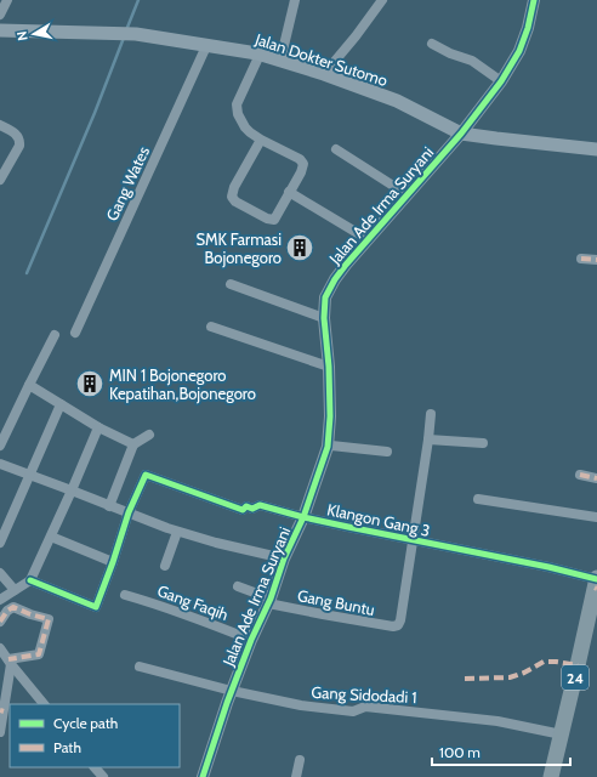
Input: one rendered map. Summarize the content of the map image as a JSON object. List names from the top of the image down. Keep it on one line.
{"streets":{"highway":["24"],"main road":["Jalan Dokter Sutomo"],"street":["Gang Wates","Jalan Ade Irma Suryani","Klangon Gang 3","Gang Faqih","Gang Buntu","Gang Sidodadi 1"]},"crossings":[["Jalan Dokter Sutomo","Gang Wates"],["Jalan Dokter Sutomo","Jalan Ade Irma Suryani"],["Jalan Ade Irma Suryani","Klangon Gang 3"],["Jalan Ade Irma Suryani","Gang Faqih"],["Jalan Ade Irma Suryani","Gang Buntu"],["Jalan Ade Irma Suryani","Gang Sidodadi 1"],["Klangon Gang 3","Gang Buntu"],["Klangon Gang 3","24"],["24","Gang Sidodadi 1"]],"places":{"building":["SMK Farmasi Bojonegoro","MIN 1 Bojonegoro Kepatihan,Bojonegoro"]},"legend":["Cycle path","Path"],"scale_bar":"100 m","north":"left"}
